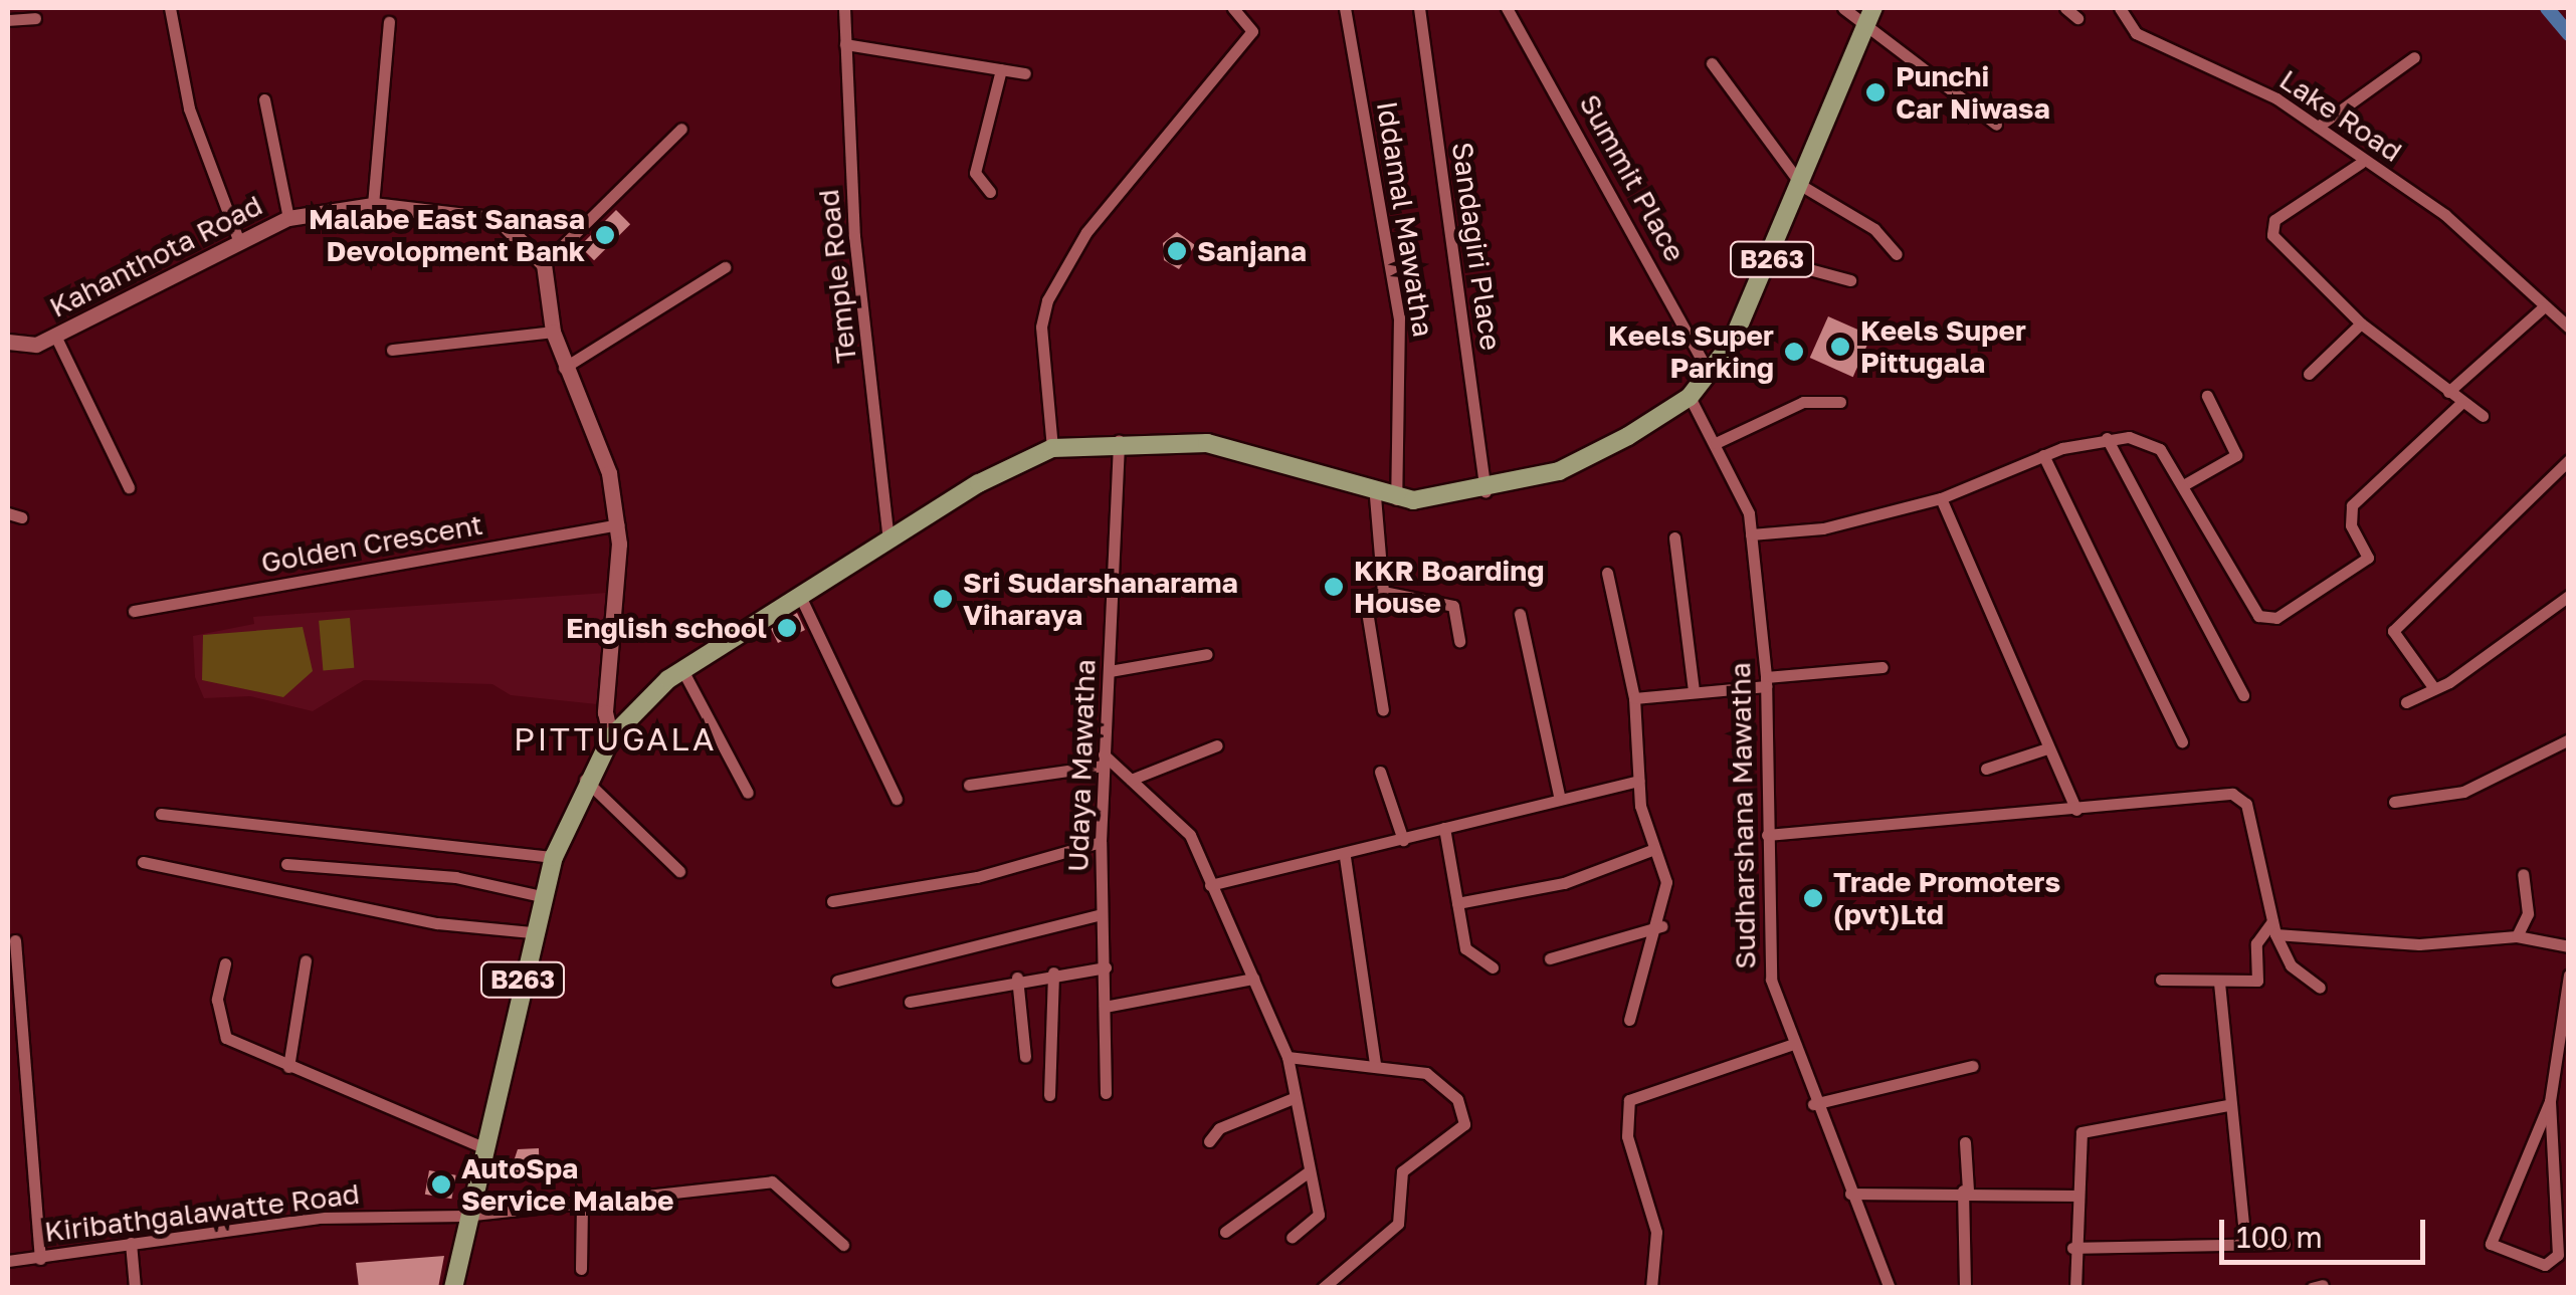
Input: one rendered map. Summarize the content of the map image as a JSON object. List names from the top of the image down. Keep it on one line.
{"streets":{"main road":["Kahanthota Road","B263"],"street":["Lake Road","Summit Place","Iddamal Mawatha","Sandagiri Place","Temple Road","Golden Crescent","Udaya Mawatha","Sudharshana Mawatha","Kiribathgalawatte Road"]},"crossings":[["Summit Place","B263"],["Iddamal Mawatha","B263"],["Sandagiri Place","B263"],["B263","Temple Road"],["B263","Udaya Mawatha"],["B263","Sudharshana Mawatha"],["B263","Kiribathgalawatte Road"]],"districts":["PITTUGALA"],"places":["Punchi Car Niwasa","Malabe East Sanasa Devolopment Bank","Sanjana","Keels Super Pittugala","Keels Super Parking","KKR Boarding House","Sri Sudarshanarama Viharaya","English school","Trade Promoters (pvt)Ltd","AutoSpa Service Malabe"],"scale_bar":"100 m"}
